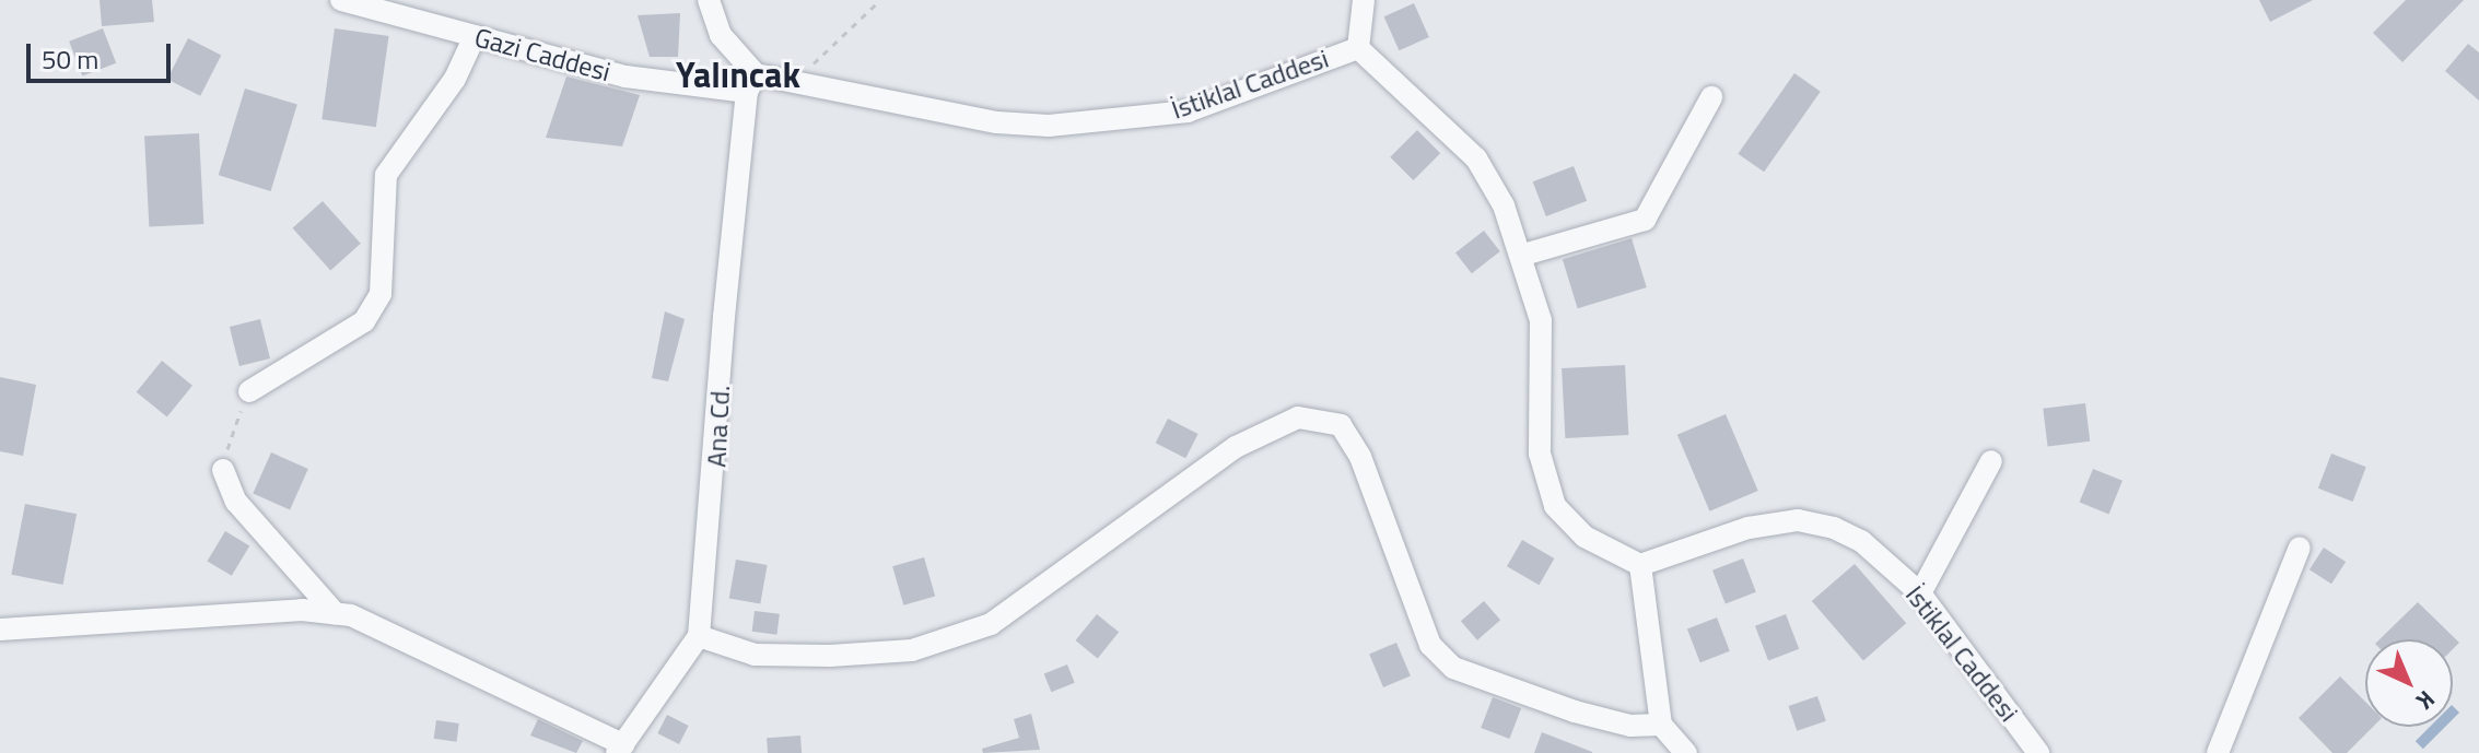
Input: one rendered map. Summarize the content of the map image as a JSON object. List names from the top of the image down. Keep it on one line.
{"streets":{"street":["Gazi Caddesi","İstiklal Caddesi","Ana Cd."]},"crossings":[["Gazi Caddesi","İstiklal Caddesi"],["Gazi Caddesi","Ana Cd."]],"districts":["Yalıncak"],"scale_bar":"50 m","north":"bottom right"}
